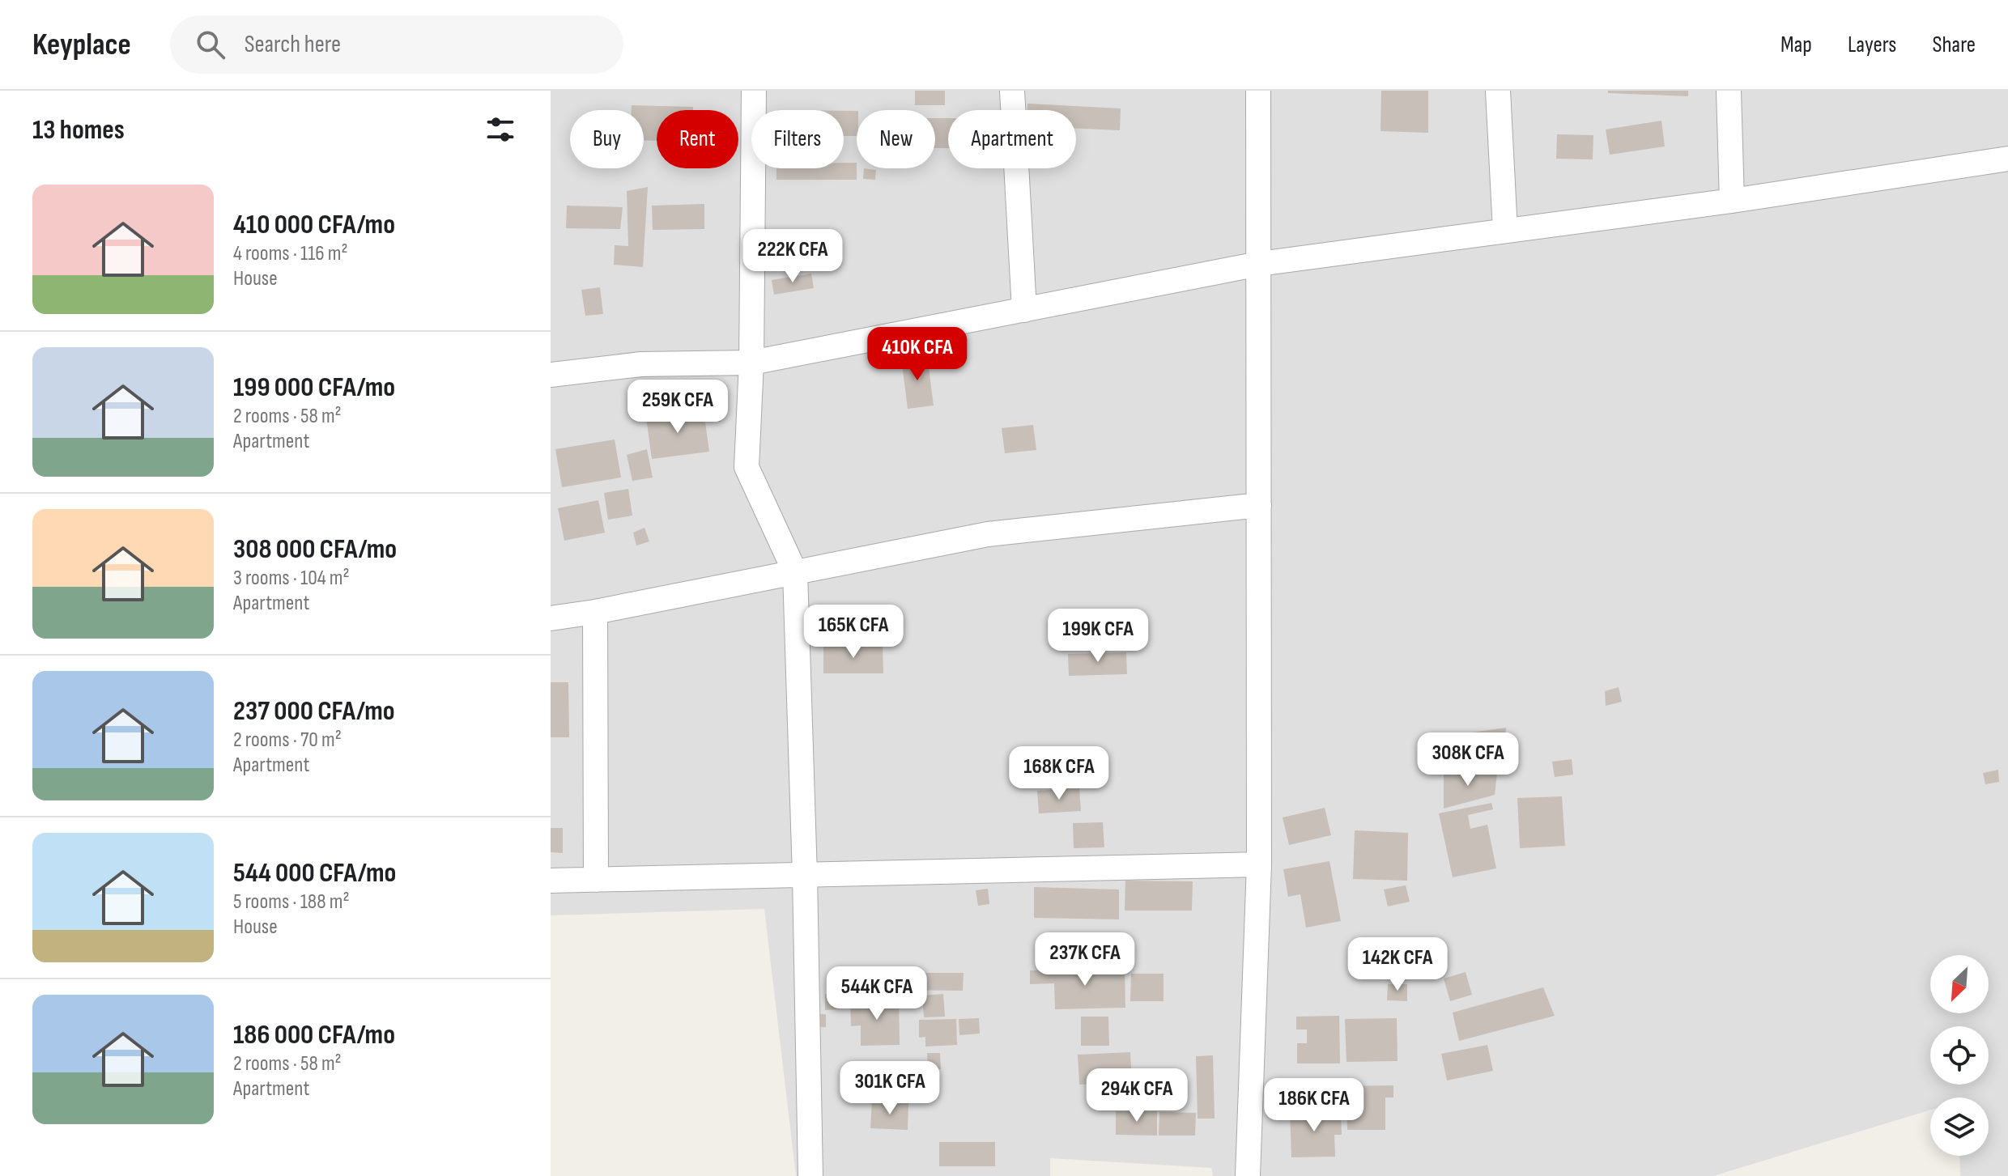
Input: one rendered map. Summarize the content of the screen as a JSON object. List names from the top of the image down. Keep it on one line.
{"north":"bottom left","page":{"header":"Keyplace","search":"Search here","nav":["Map","Layers","Share"],"heading":"13 homes","chip":["Buy","Rent","Filters","New","Apartment"],"list":[{"name":"410 000 CFA/mo","note":"4 rooms · 116 m² · House"},{"name":"199 000 CFA/mo","note":"2 rooms · 58 m² · Apartment"},{"name":"308 000 CFA/mo","note":"3 rooms · 104 m² · Apartment"},{"name":"237 000 CFA/mo","note":"2 rooms · 70 m² · Apartment"},{"name":"544 000 CFA/mo","note":"5 rooms · 188 m² · House"},{"name":"186 000 CFA/mo","note":"2 rooms · 58 m² · Apartment"}],"price":["222K CFA","410K CFA","259K CFA","165K CFA","199K CFA","308K CFA","168K CFA","237K CFA","142K CFA","544K CFA","301K CFA","294K CFA","186K CFA"]}}
